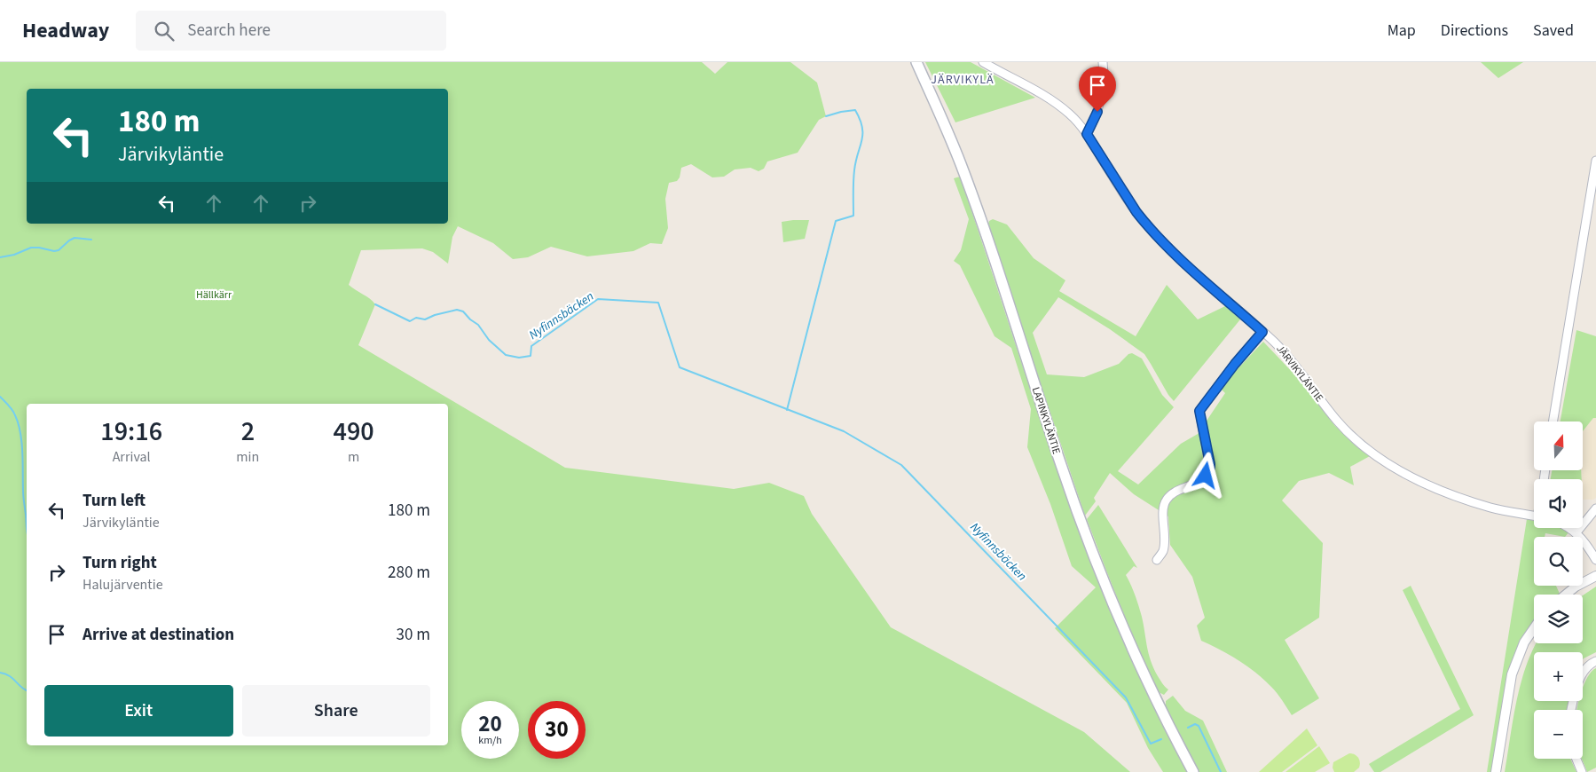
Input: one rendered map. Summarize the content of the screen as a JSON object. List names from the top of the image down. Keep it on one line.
{"streets":{"main road":["LAPINKYLÄNTIE"],"street":["JÄRVIKYLÄNTIE"]},"districts":["JÄRVIKYLÄ"],"water":["Nyfinnsbäcken"],"parks":["Hällkärr"],"north":"top","page":{"header":"Headway","search":"Search here","nav":["Map","Directions","Saved"],"turn":["180 m","Järvikyläntie"],"eta":["19:16","Arrival","2","min","490","m"],"map_buttons":["+","−"],"list":[{"name":"Turn left","note":"Järvikyläntie","value":"180 m"},{"name":"Turn right","note":"Halujärventie","value":"280 m"},{"name":"Arrive at destination","value":"30 m"}],"buttons":["Exit","Share"],"speed":"20 km/h","limit":"30"}}
